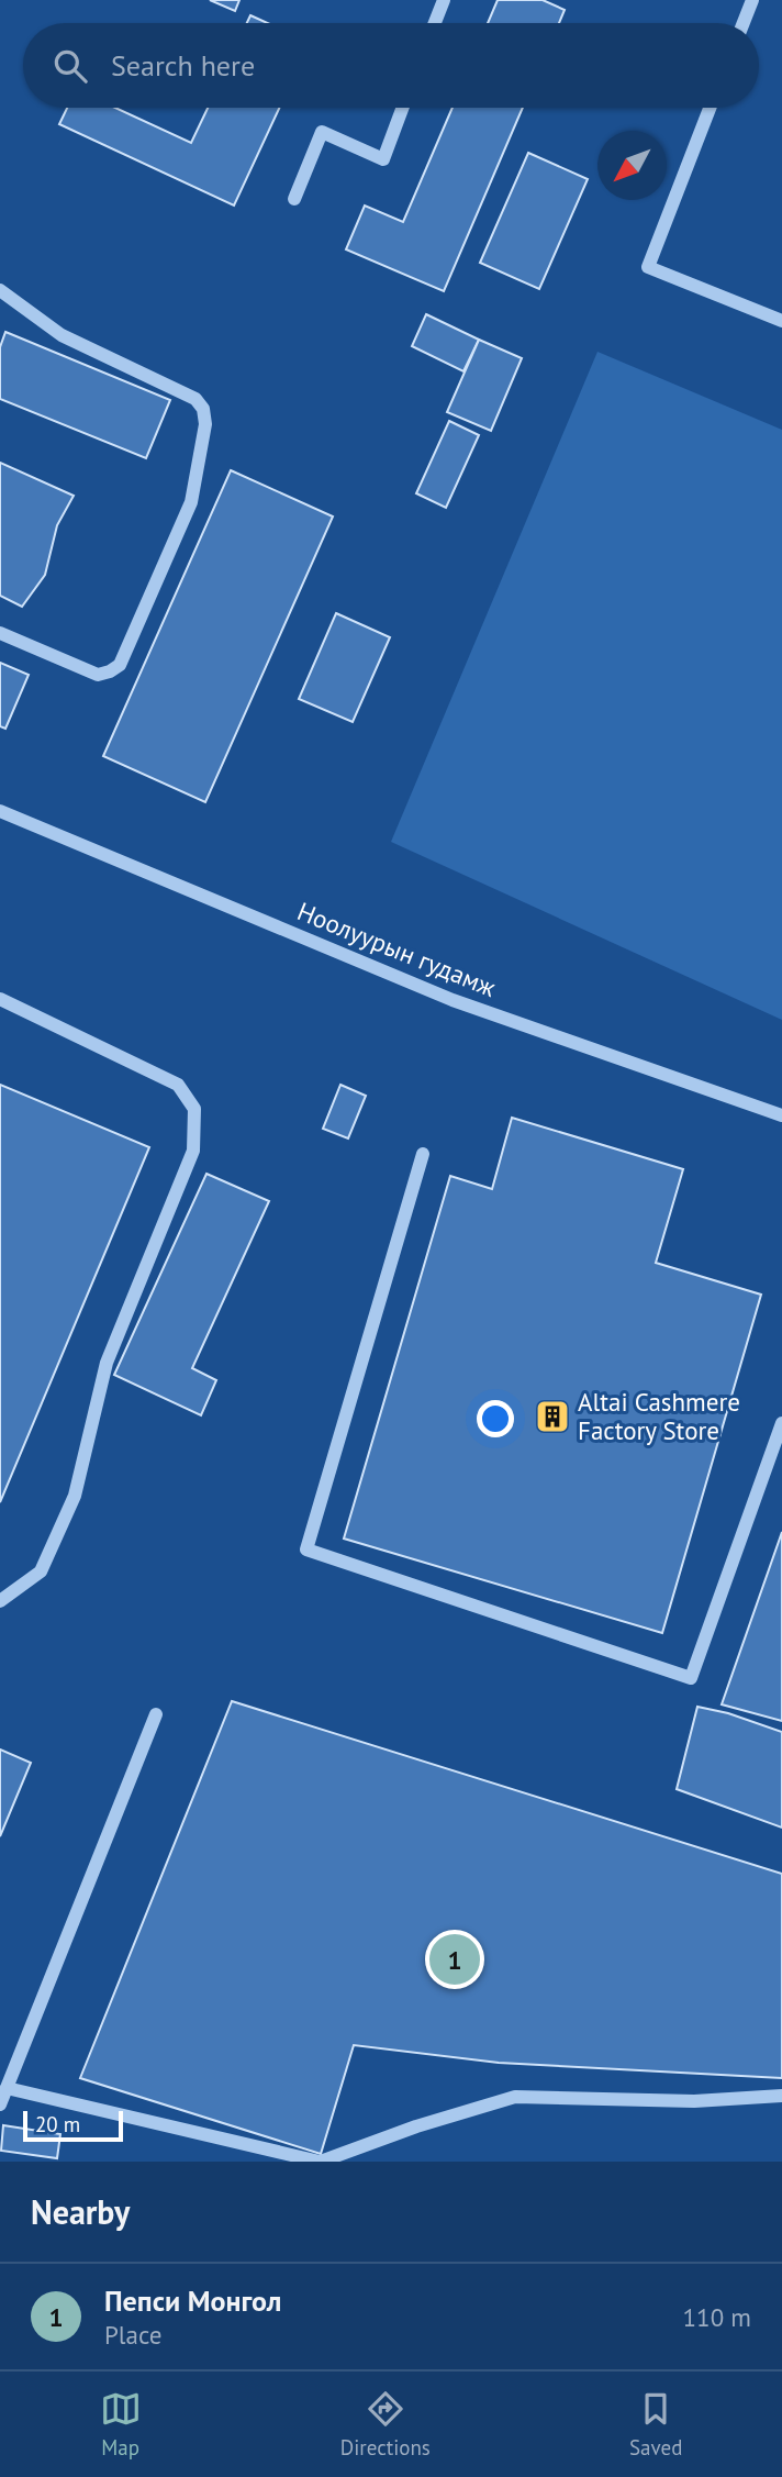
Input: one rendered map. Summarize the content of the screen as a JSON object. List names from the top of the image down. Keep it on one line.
{"streets":{"street":["Ноолуурын гудамж"]},"places":{"building":["Altai Cashmere Factory Store"]},"scale_bar":"20 m","north":"bottom left","page":{"search":"Search here","pins":"1","scale":"20 m","heading":"Nearby","list":[{"mark":"1","name":"Пепси Монгол","note":"Place","value":"110 m"}],"nav":["Map","Directions","Saved"]}}
